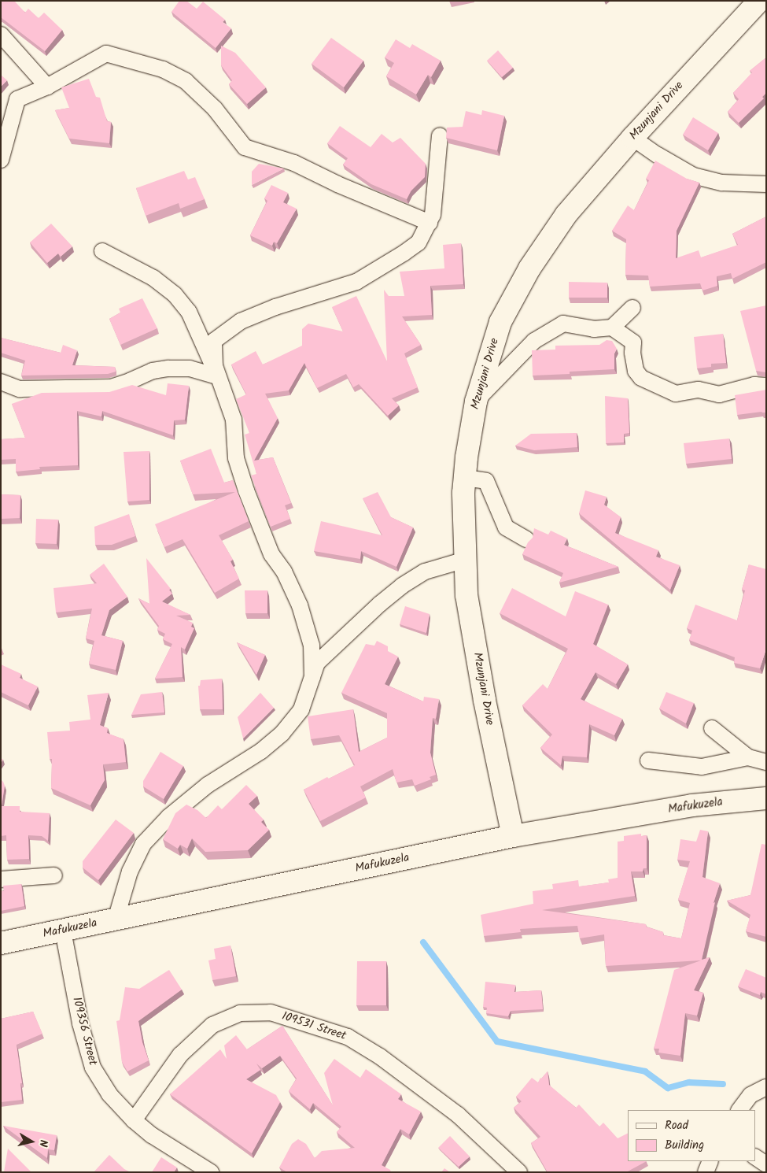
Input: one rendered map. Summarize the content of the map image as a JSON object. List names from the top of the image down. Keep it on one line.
{"streets":{"main road":["Mzunjani Drive","Mafukuzela"],"street":["109531 Street","109356 Street"]},"crossings":[["Mzunjani Drive","Mafukuzela"],["Mafukuzela","109356 Street"],["109531 Street","109356 Street"]],"legend":["Road","Building"],"north":"right"}
